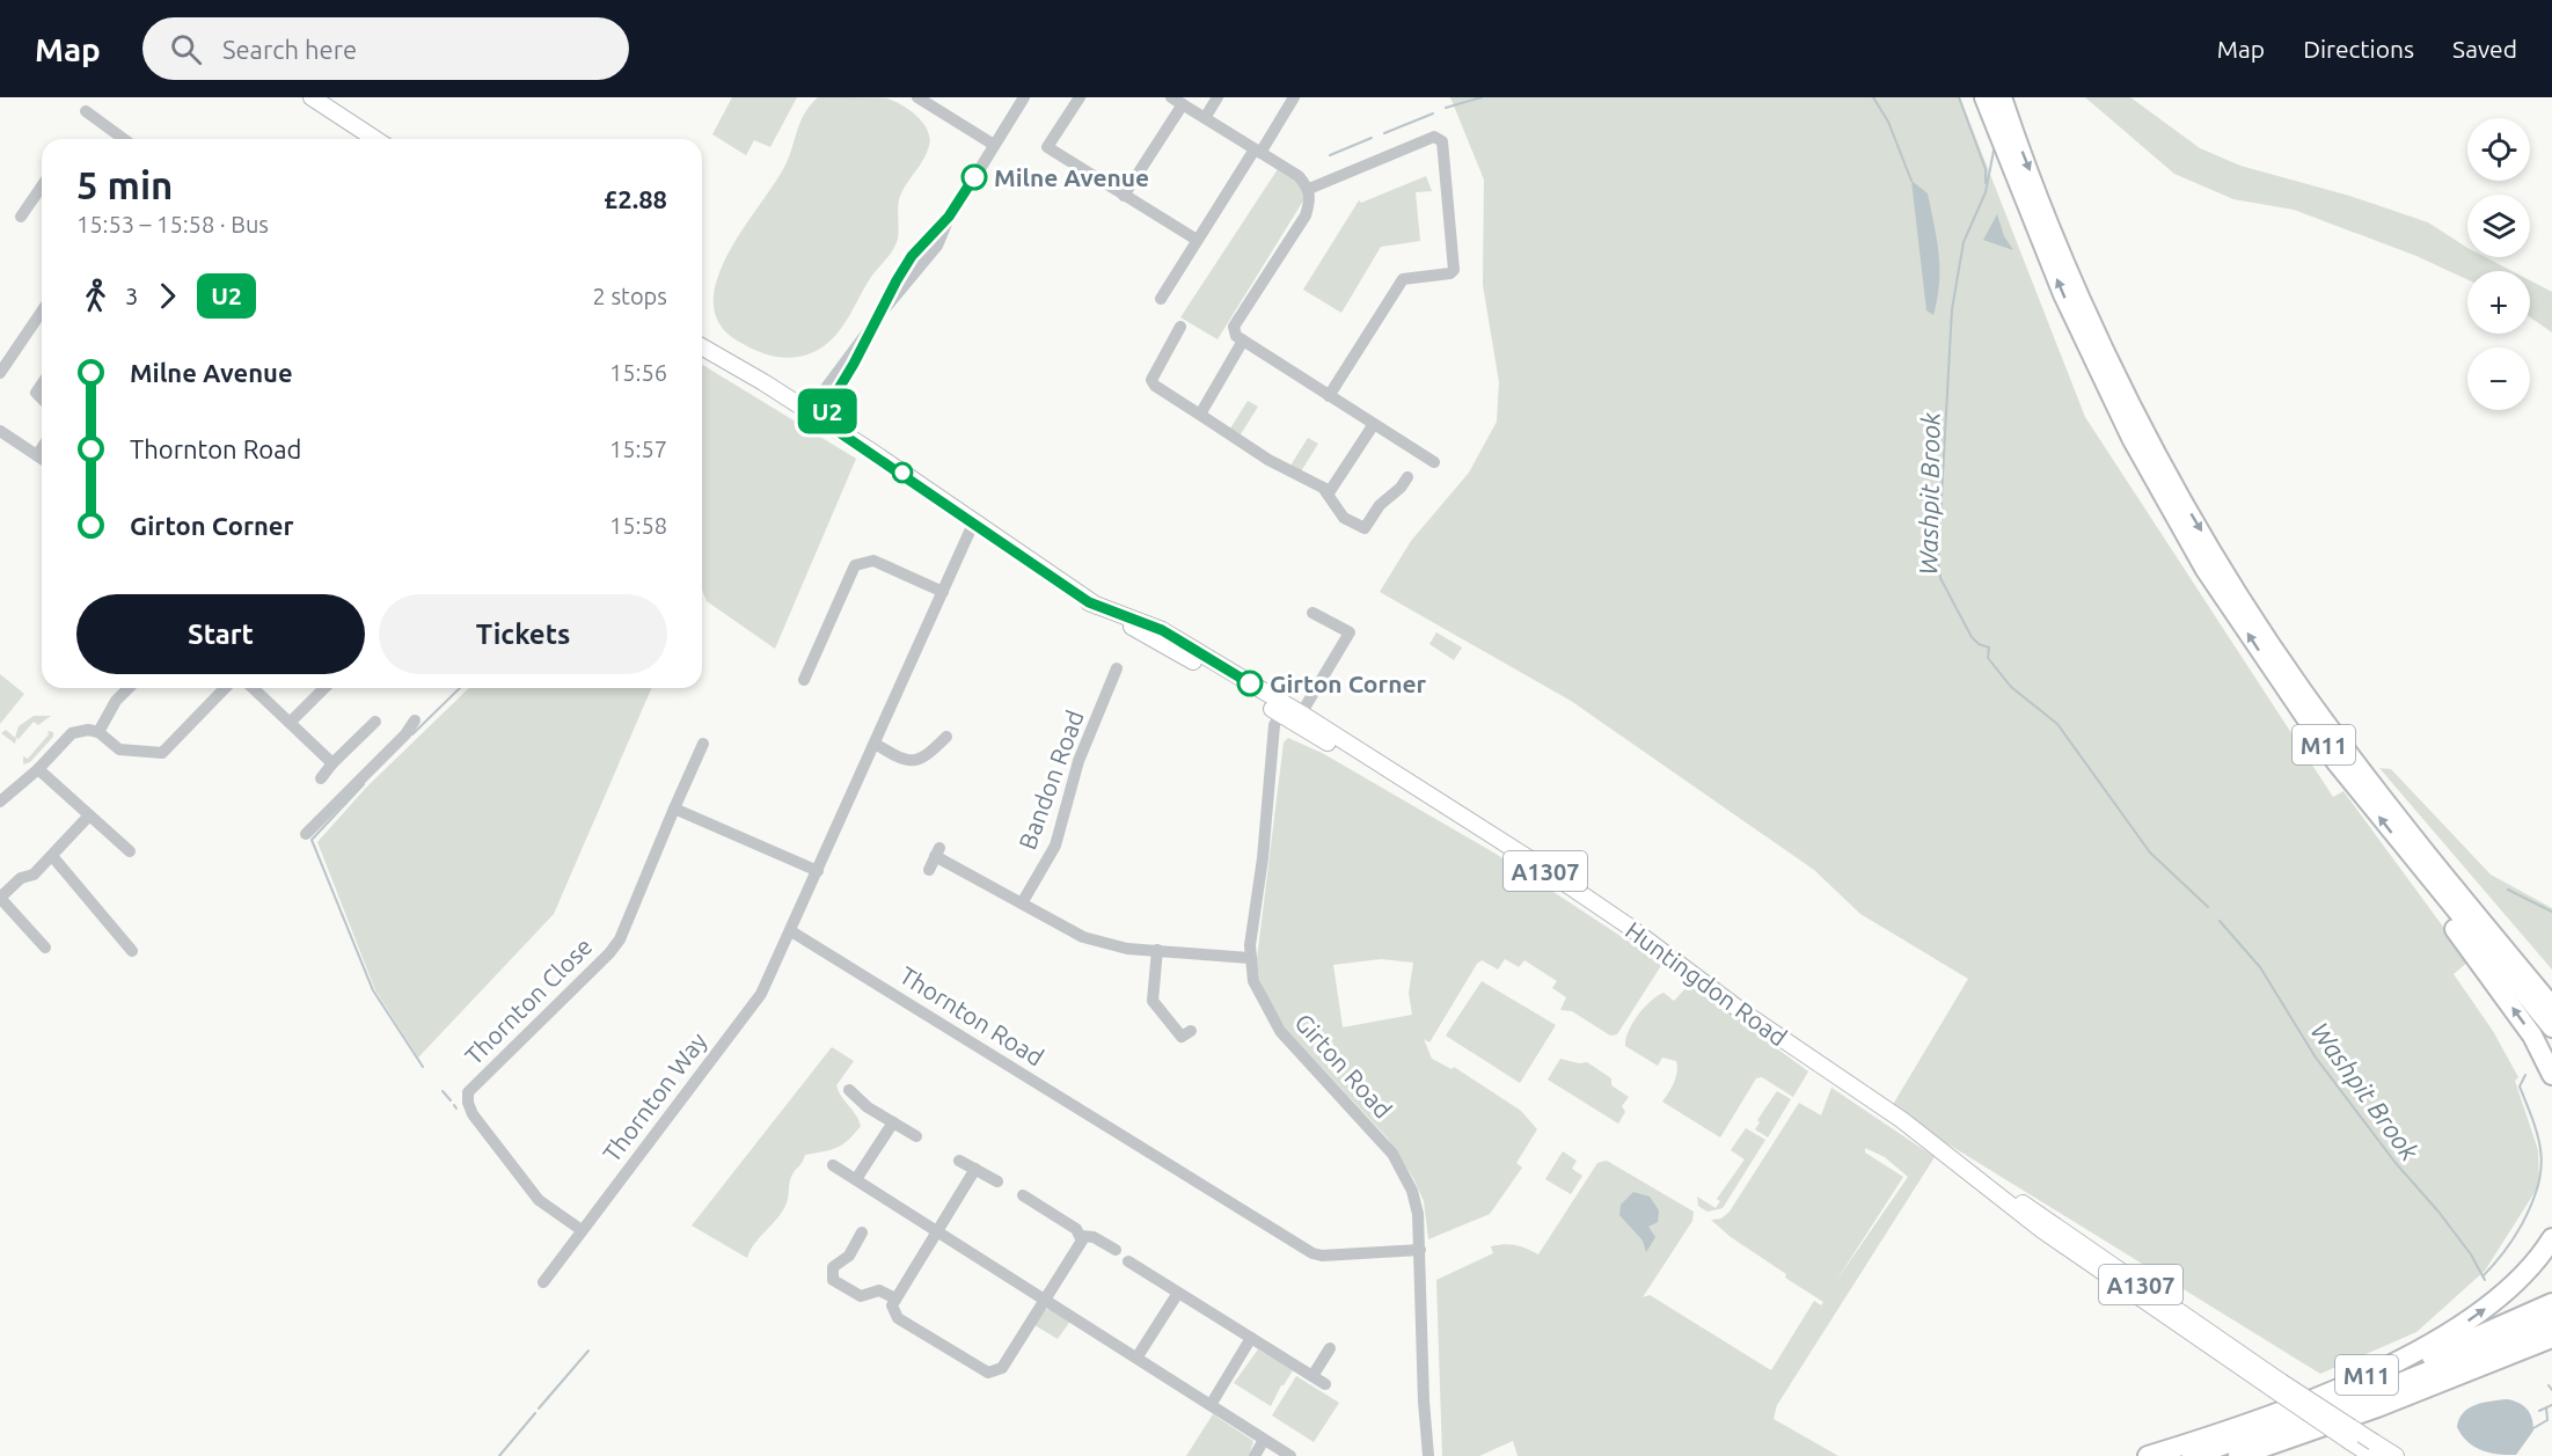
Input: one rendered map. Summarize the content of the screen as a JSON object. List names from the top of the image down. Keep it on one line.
{"streets":{"highway":["M11"],"main road":["A1307","Huntingdon Road"],"street":["Bandon Road","Thornton Close","Thornton Road","Girton Road","Thornton Way"]},"crossings":[["Huntingdon Road","Girton Road"],["Thornton Close","Thornton Way"],["Thornton Road","Girton Road"],["Thornton Road","Thornton Way"]],"water":["Washpit Brook"],"places":["Milne Avenue","Girton Corner"],"lines":["bus line U2"],"page":{"header":"Map","search":"Search here","nav":["Map","Directions","Saved"],"on_map":"U2","map_buttons":["+","−"],"heading":["5 min","15:53 – 15:58 · Bus","£2.88"],"legs":["3","U2","2 stops"],"list":[{"name":"Milne Avenue","value":"15:56"},{"name":"Thornton Road","value":"15:57"},{"name":"Girton Corner","value":"15:58"}],"buttons":["Start","Tickets"]}}
